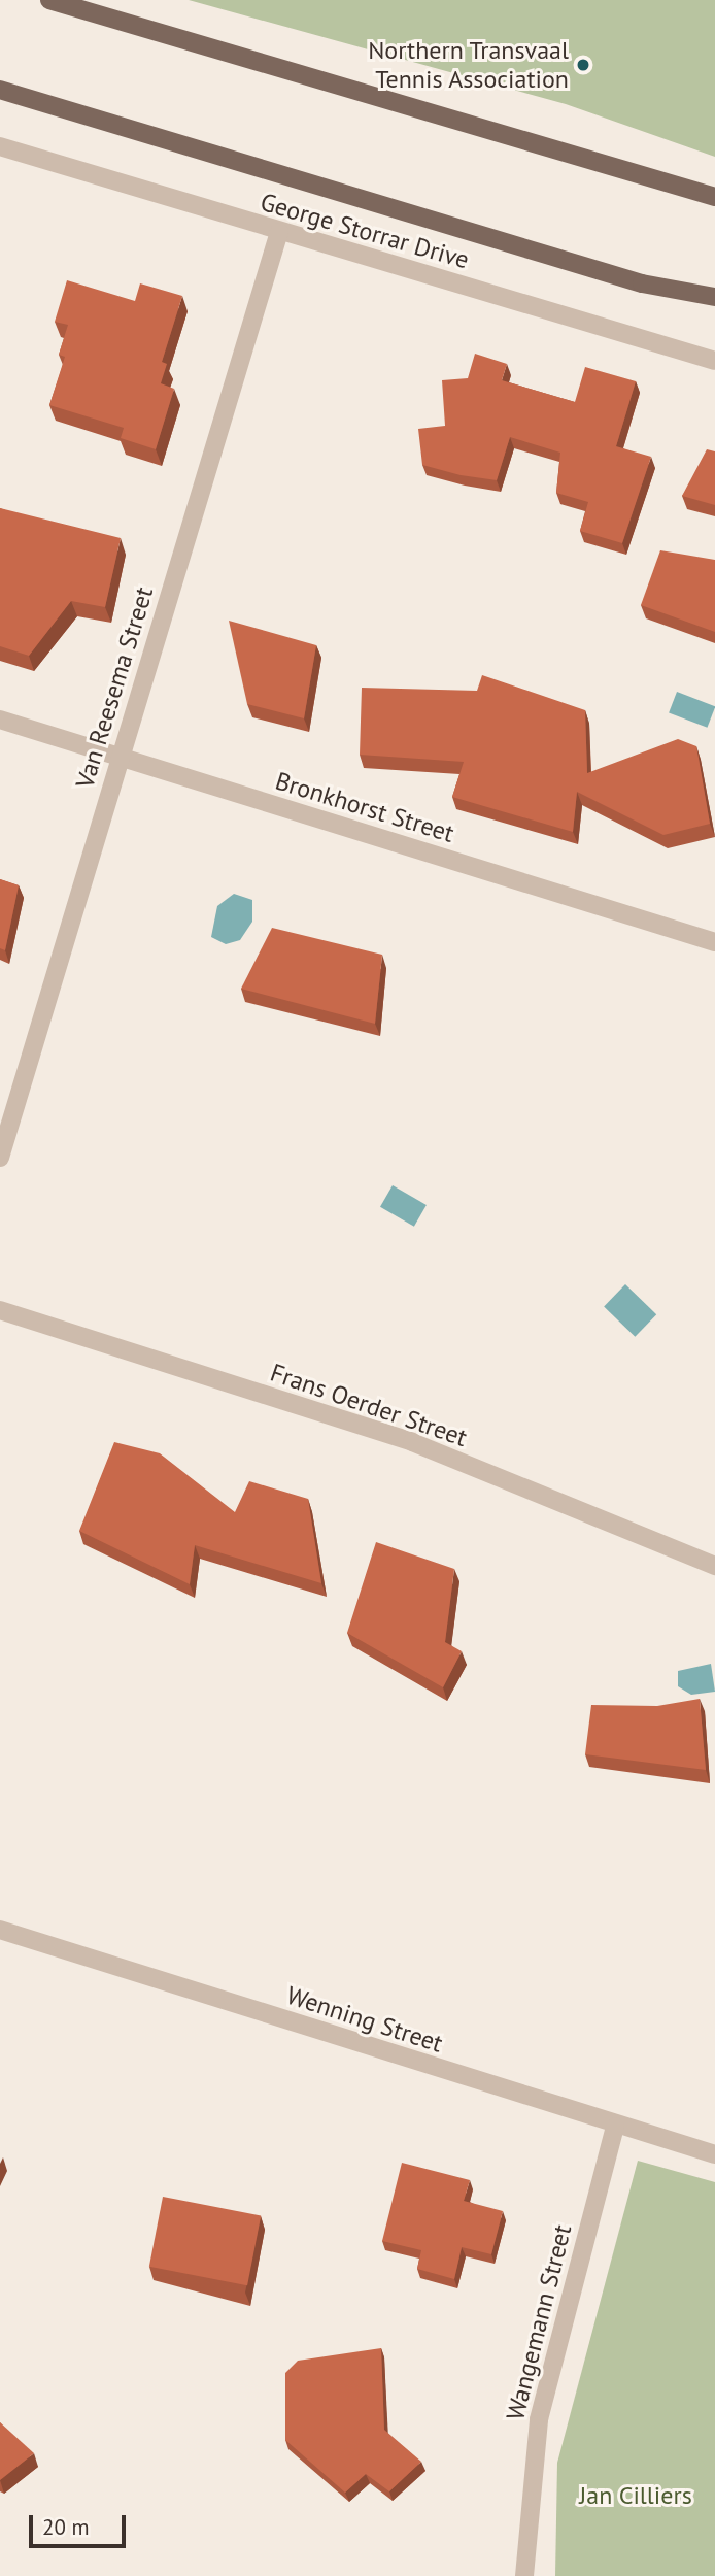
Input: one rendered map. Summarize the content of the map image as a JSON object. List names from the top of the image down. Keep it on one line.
{"streets":{"main road":["George Storrar Drive"],"street":["Van Reesema Street","Bronkhorst Street","Frans Oerder Street","Wenning Street","Wangemann Street"]},"crossings":[["George Storrar Drive","Van Reesema Street"],["Van Reesema Street","Bronkhorst Street"],["Wenning Street","Wangemann Street"]],"parks":["Jan Cilliers"],"places":["Northern Transvaal Tennis Association"],"scale_bar":"20 m"}
